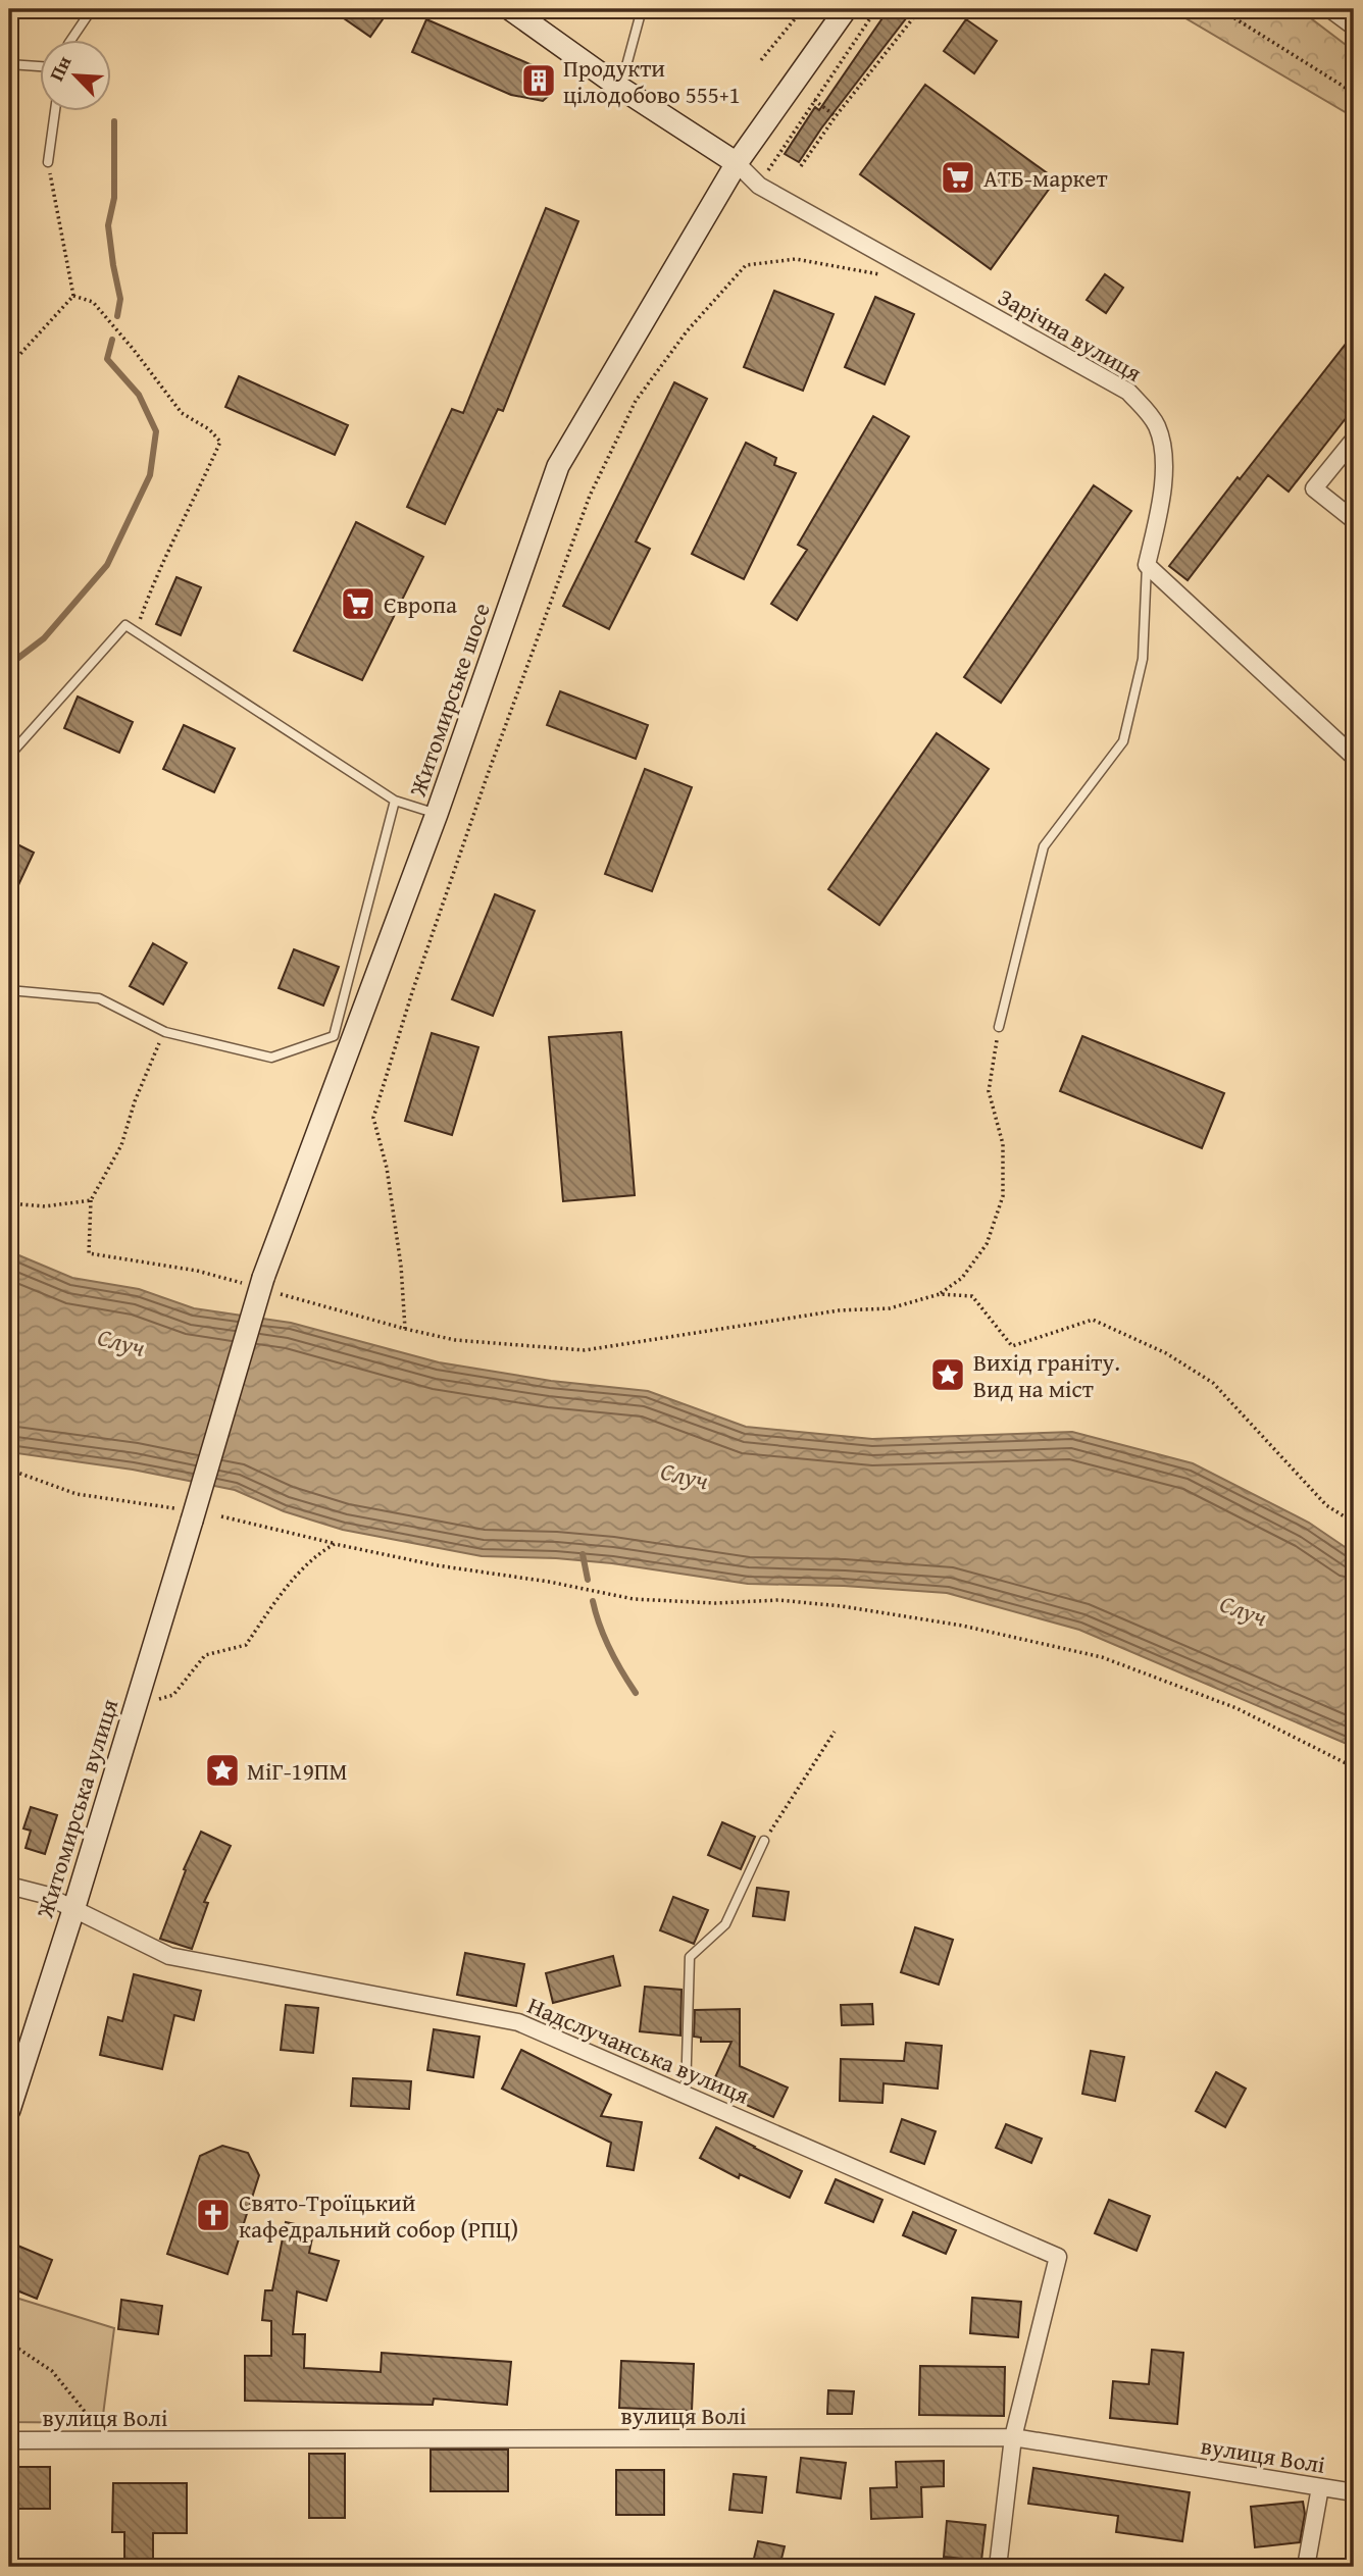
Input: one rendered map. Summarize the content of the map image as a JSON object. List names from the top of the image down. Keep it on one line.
{"streets":{"main road":["Житомирське шосе","Житомирська вулиця"],"street":["Зарічна вулиця","Надслучанська вулиця","вулиця Волі"]},"crossings":[["Зарічна вулиця","Житомирське шосе"],["Житомирське шосе","Житомирська вулиця"],["Житомирська вулиця","Надслучанська вулиця"],["Надслучанська вулиця","вулиця Волі"]],"water":["Случ"],"places":{"building":["Продукти цілодобово 555+1"],"supermarket":["АТБ-маркет","Європа"],"place":["Вихід граніту. Вид на міст","МіГ-19ПМ"],"church":["Свято-Троїцький кафедральний собор (РПЦ)"]},"north":"top left"}
